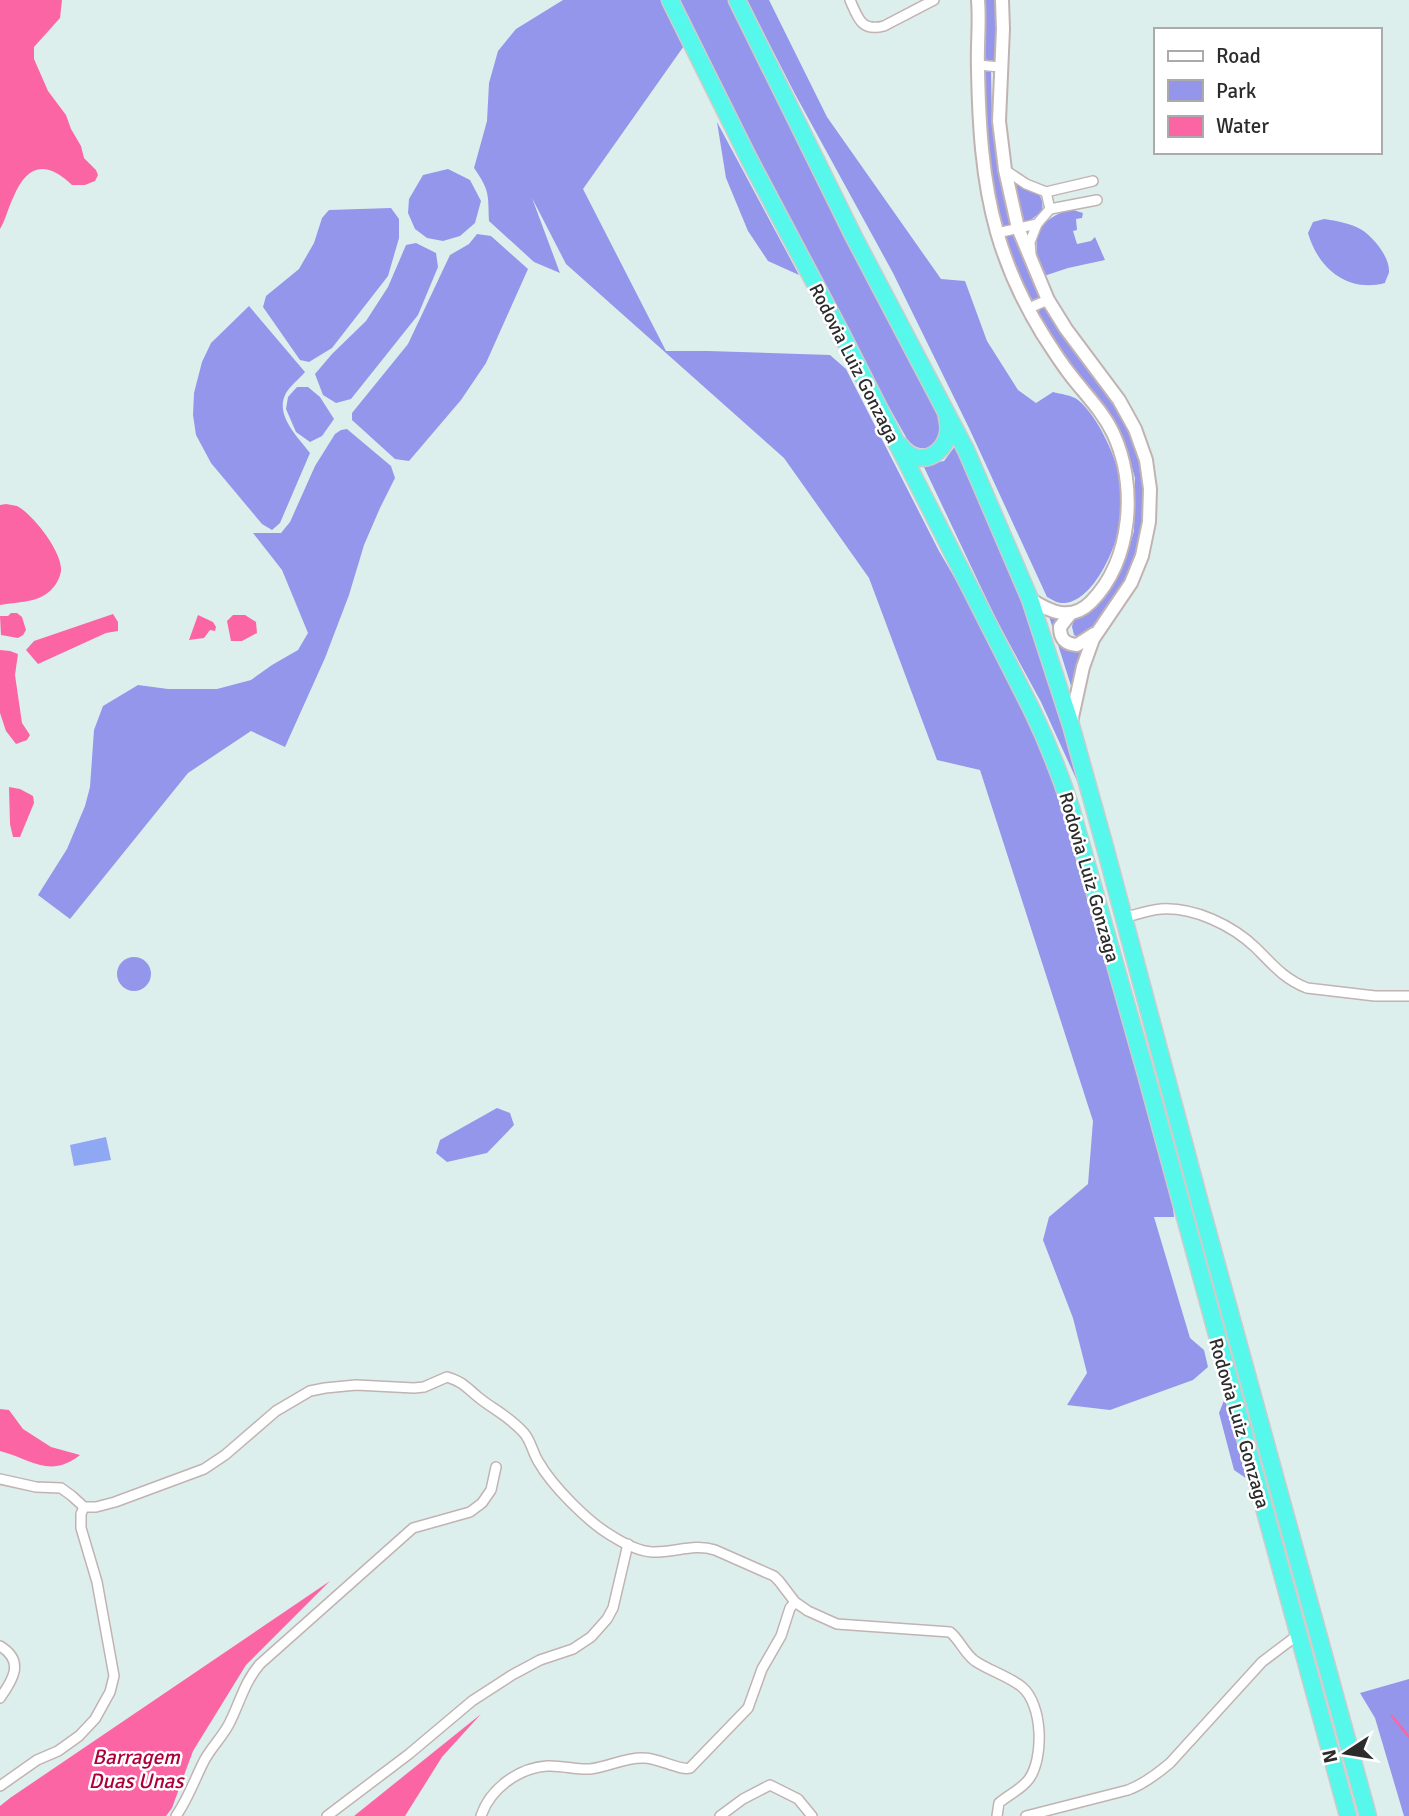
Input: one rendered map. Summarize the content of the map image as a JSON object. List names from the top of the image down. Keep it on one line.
{"streets":{"highway":["Rodovia Luiz Gonzaga"]},"water":["Barragem Duas Unas"],"legend":["Road","Park","Water"],"north":"left"}
